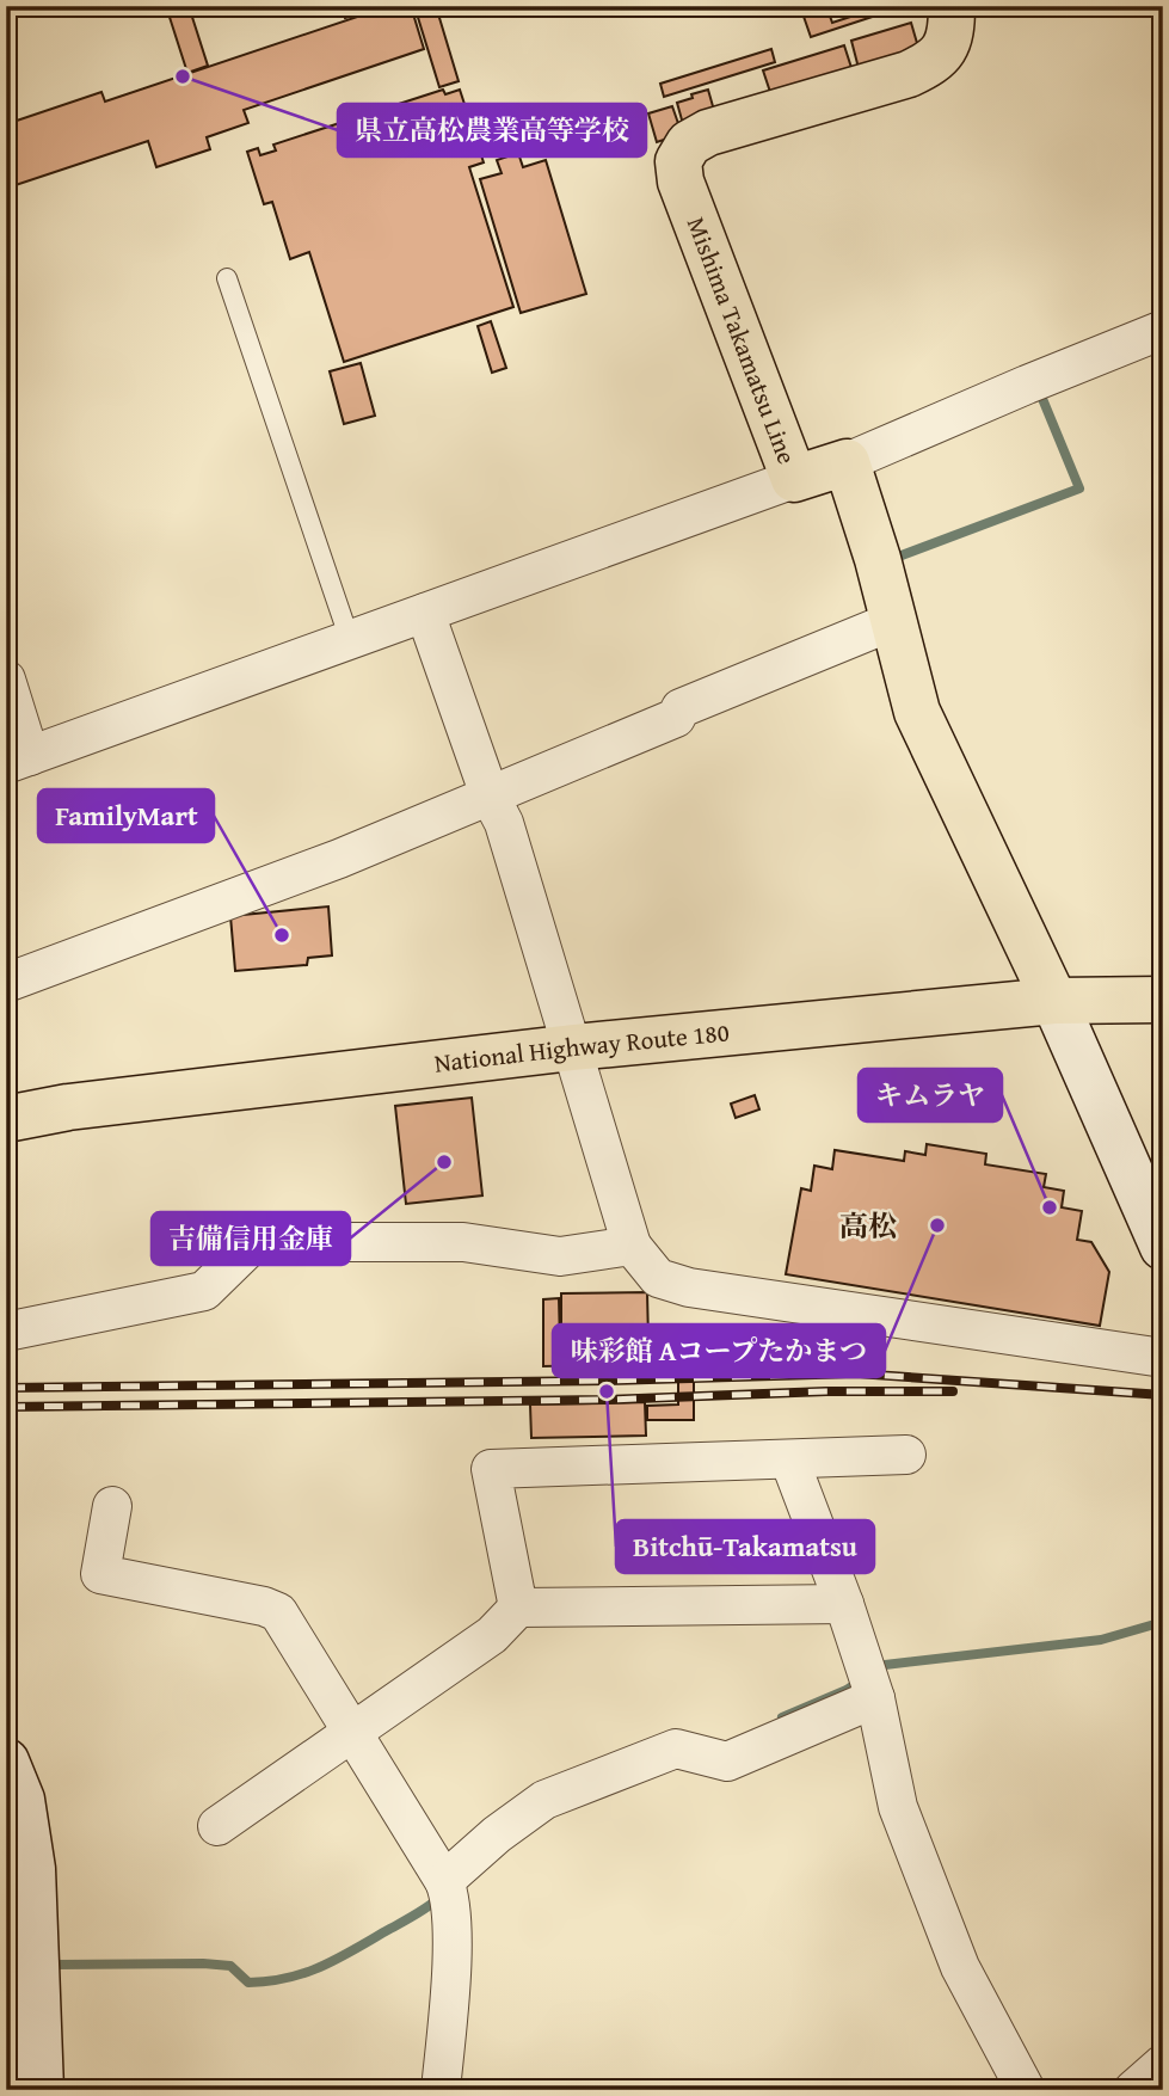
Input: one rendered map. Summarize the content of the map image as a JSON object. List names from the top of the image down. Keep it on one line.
{"streets":{"main road":["Mishima Takamatsu Line","National Highway Route 180"]},"districts":["高松"],"places":["県立高松農業高等学校","FamilyMart","吉備信用金庫","キムラヤ","味彩館 Aコープたかまつ","Bitchū-Takamatsu"]}
